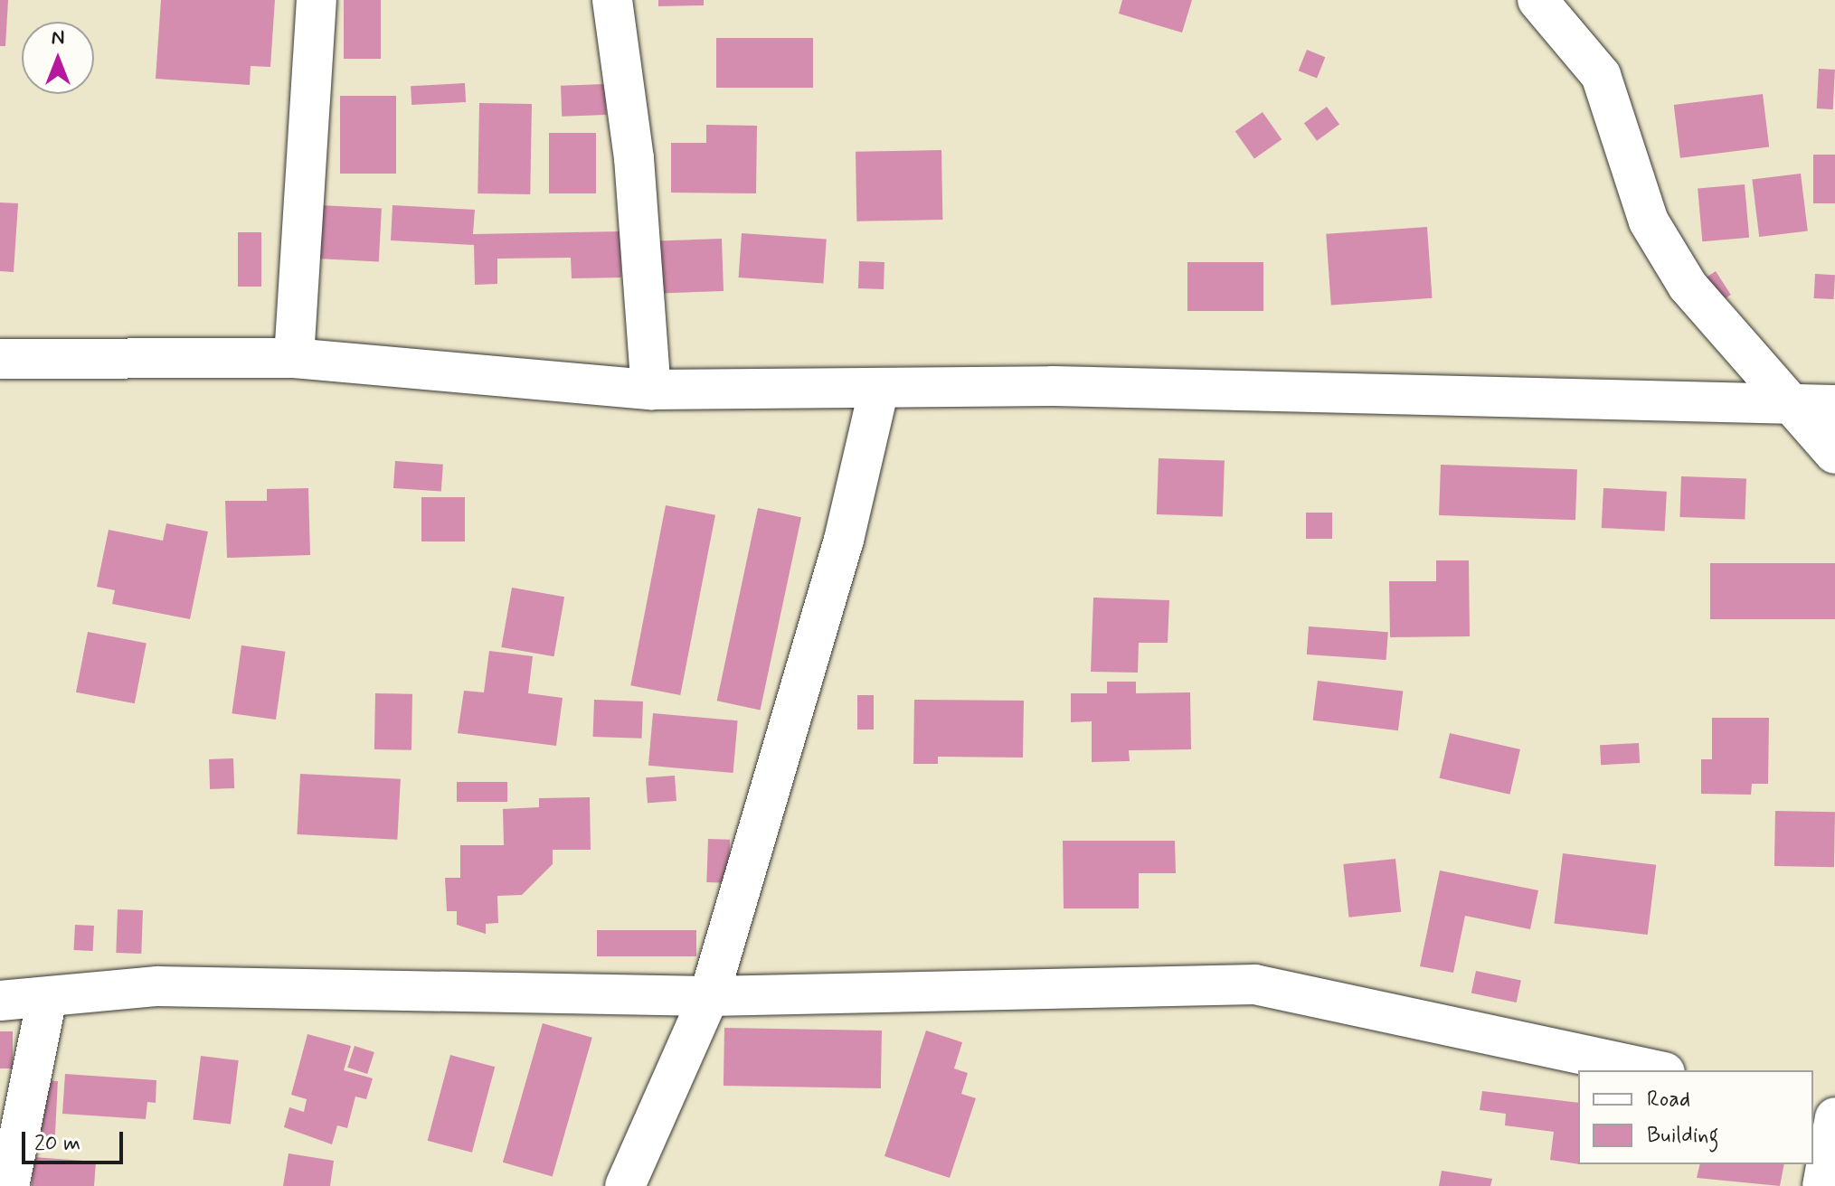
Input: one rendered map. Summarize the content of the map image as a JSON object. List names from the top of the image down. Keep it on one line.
{"legend":["Road","Building"],"scale_bar":"20 m","north":"top"}
